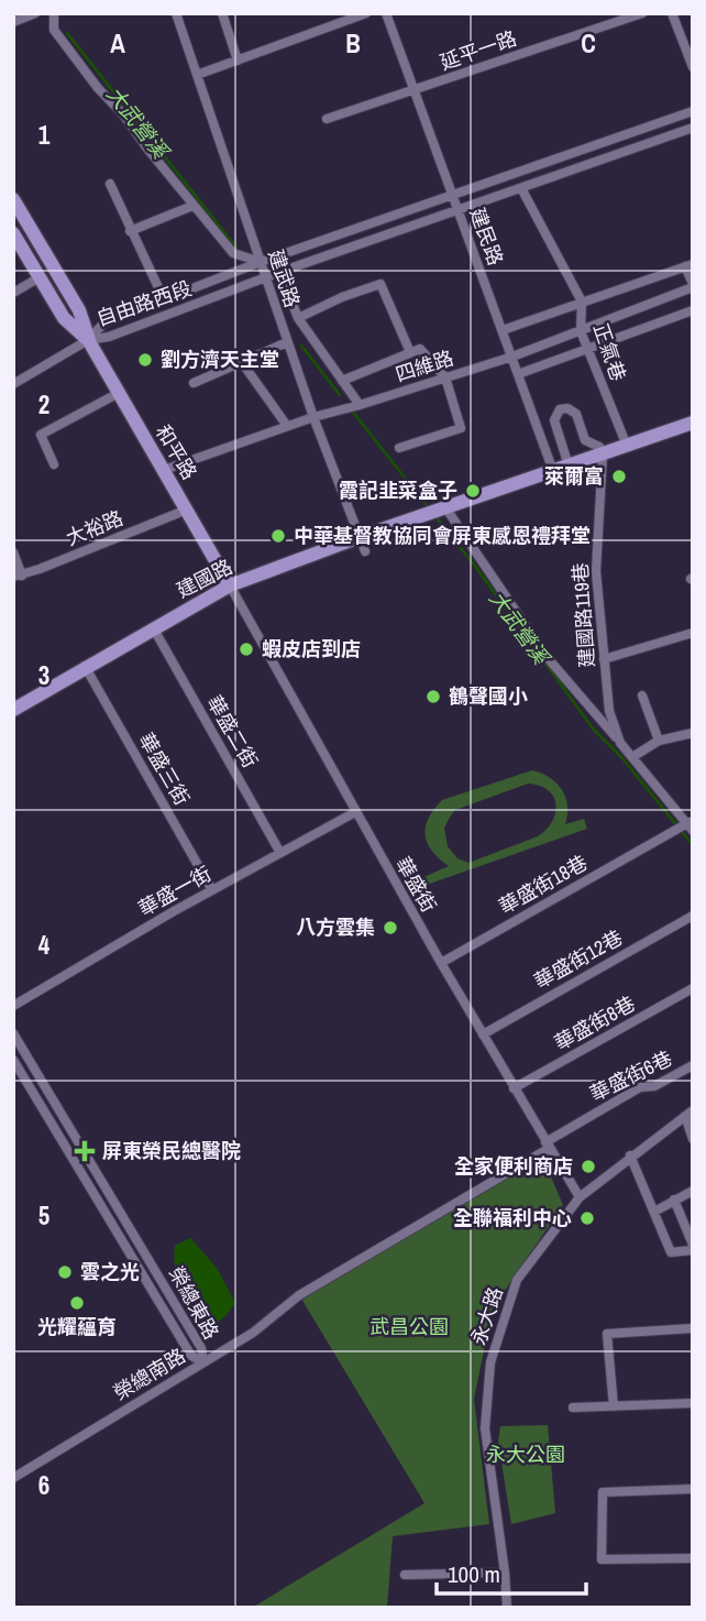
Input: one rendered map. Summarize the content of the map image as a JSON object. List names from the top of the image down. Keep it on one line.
{"streets":{"main road":["和平路","建國路"],"street":["延平一路","建民路","建武路","自由路西段","正氣巷","四維路","大裕路","建國路119巷","華盛二街","華盛三街","華盛街","華盛街18巷","華盛一街","華盛街12巷","華盛街8巷","華盛街6巷","榮總東路","永大路","榮總南路"]},"crossings":[["延平一路","建民路"],["建民路","自由路西段"],["建民路","四維路"],["建民路","建國路"],["建武路","自由路西段"],["建武路","四維路"],["建武路","建國路"],["自由路西段","正氣巷"],["自由路西段","和平路"],["正氣巷","四維路"],["正氣巷","建國路"],["四維路","和平路"],["和平路","大裕路"],["和平路","建國路"],["和平路","華盛街"],["建國路","建國路119巷"],["建國路","華盛二街"],["建國路","華盛三街"],["建國路","華盛街"],["建國路119巷","華盛街18巷"],["華盛二街","華盛一街"],["華盛三街","華盛一街"],["華盛街","華盛街18巷"],["華盛街","華盛一街"],["華盛街","華盛街12巷"],["華盛街","華盛街8巷"],["華盛街","華盛街6巷"],["華盛街","永大路"],["華盛街6巷","榮總南路"],["榮總東路","榮總南路"]],"water":["大武營溪"],"parks":["武昌公園","永大公園"],"places":{"other":["劉方濟天主堂","萊爾富","霞記韭菜盒子","中華基督教協同會屏東感恩禮拜堂","蝦皮店到店","鶴聲國小","八方雲集","全家便利商店","全聯福利中心","雲之光","光耀蘊育"],"health":["屏東榮民總醫院"]},"scale_bar":"100 m","grid":{"columns":["A","B","C"],"rows":["1","2","3","4","5","6"]}}
